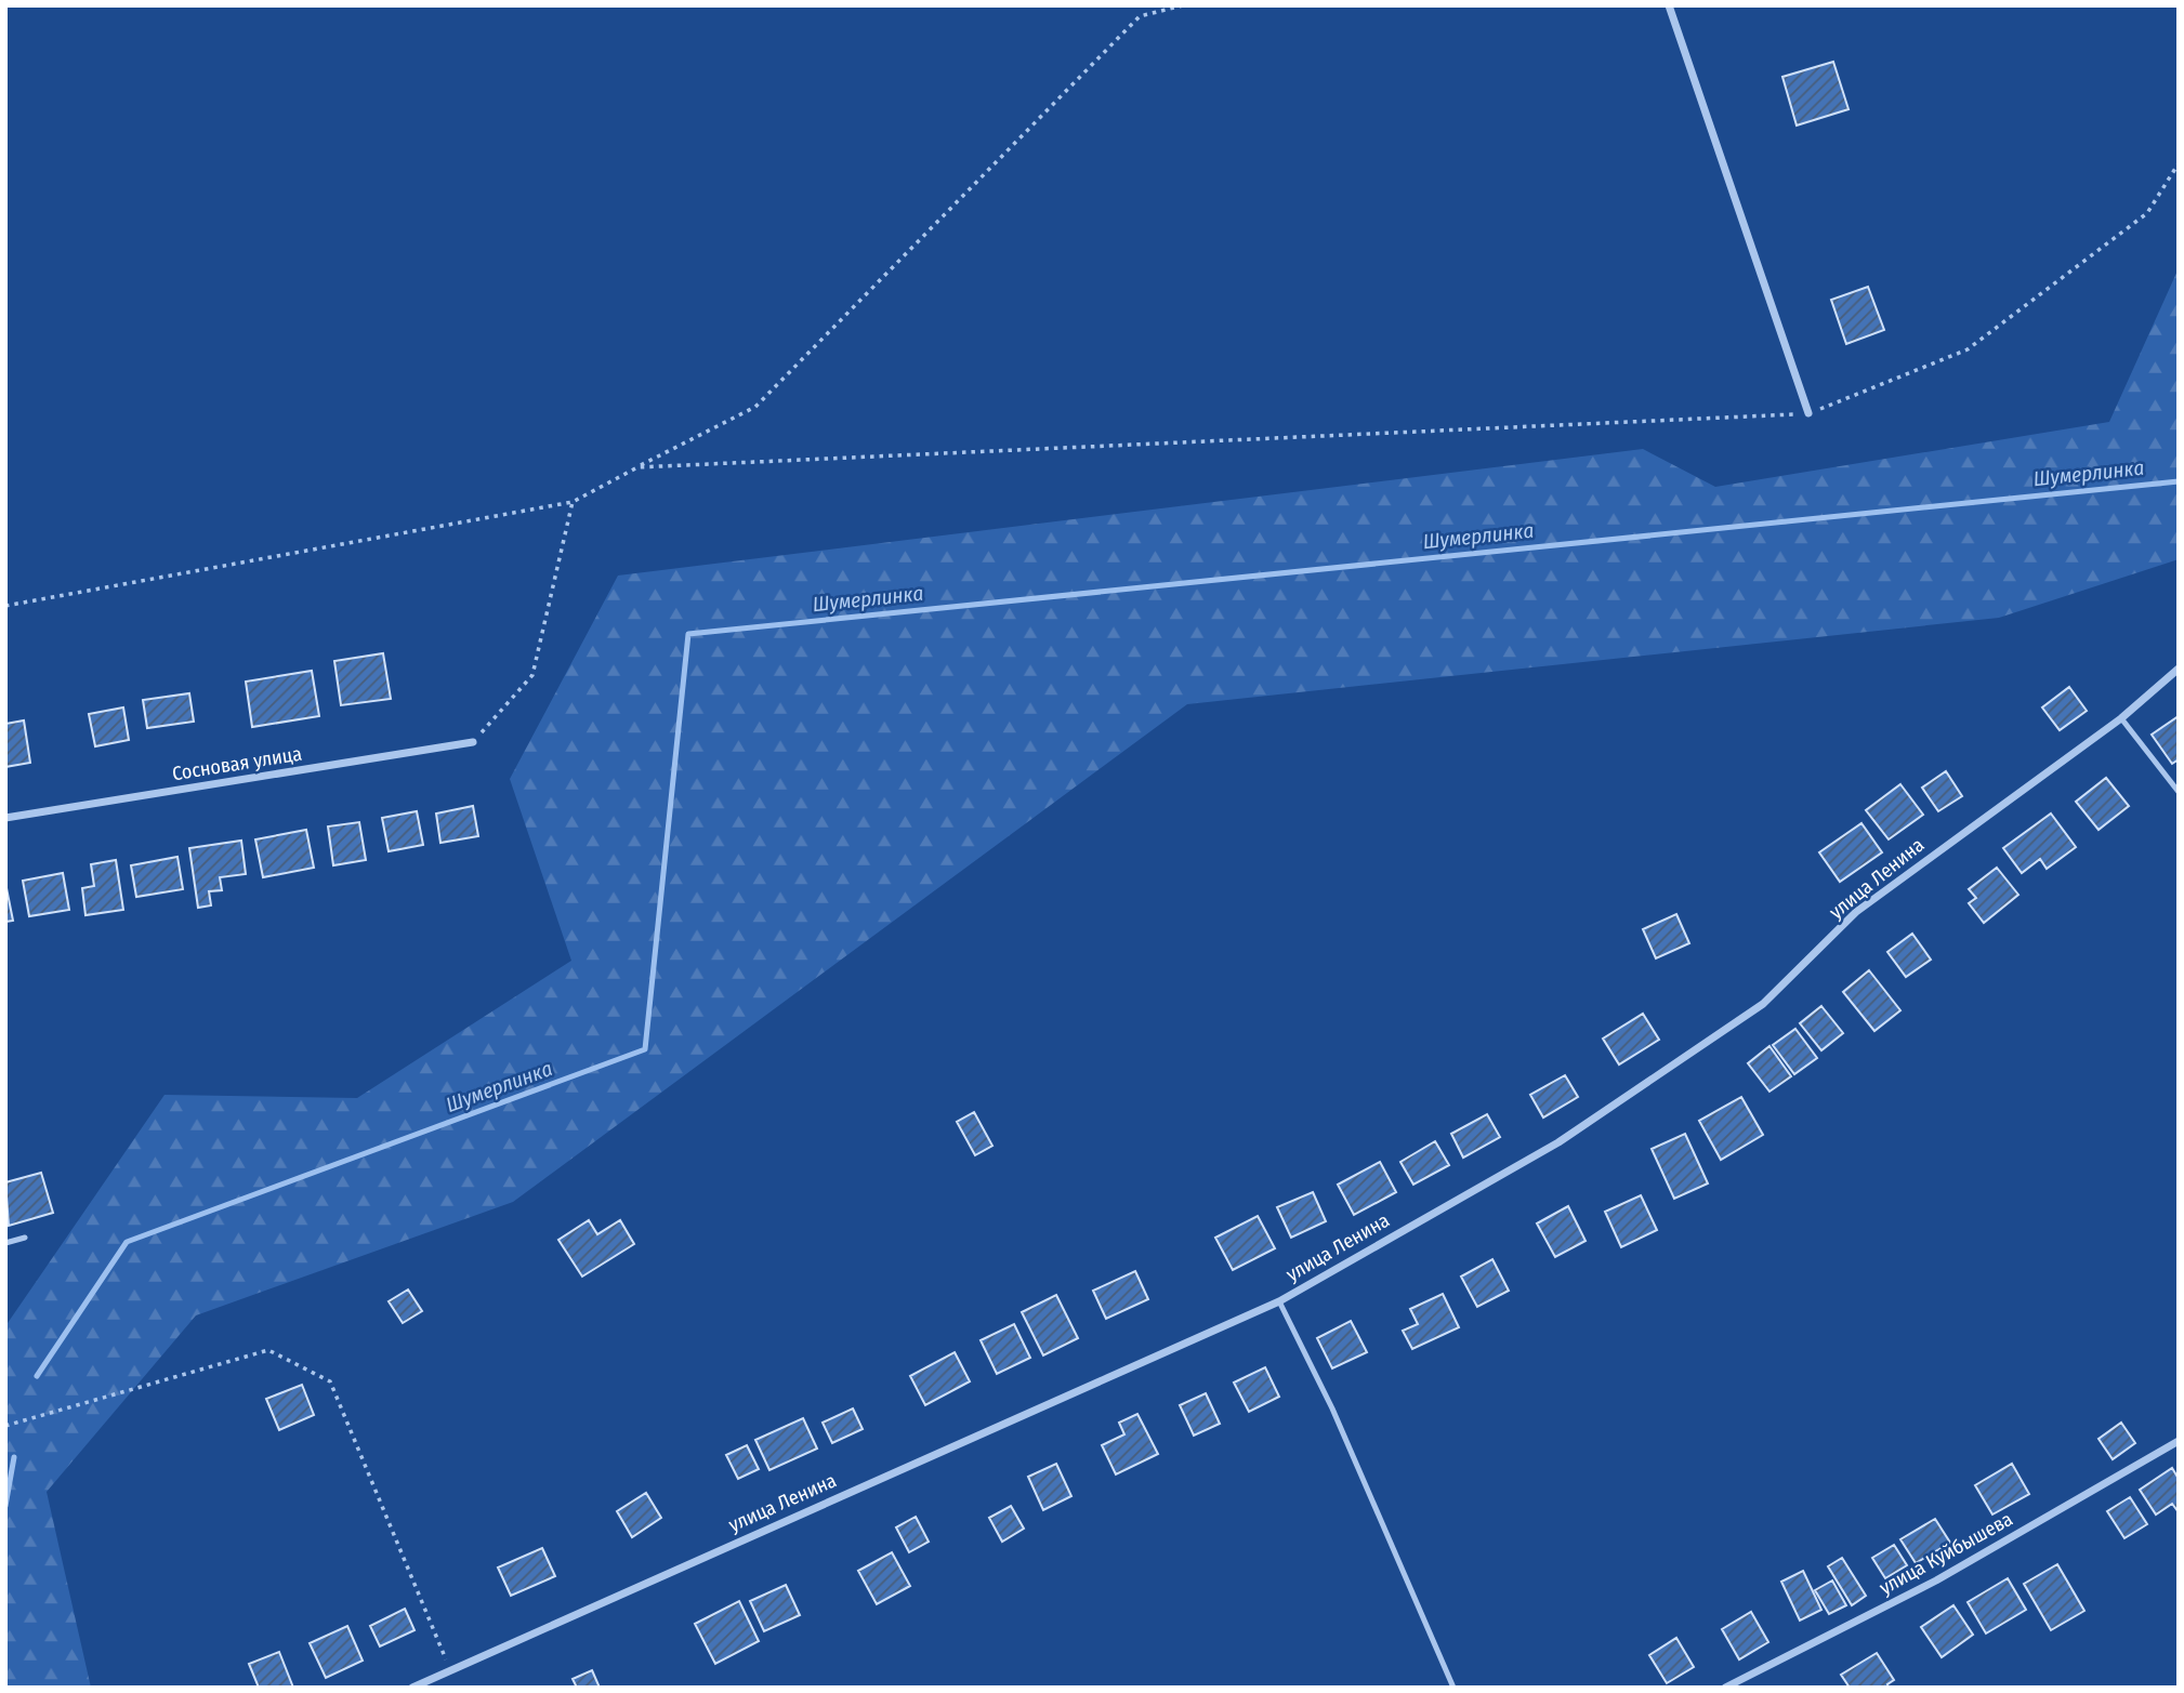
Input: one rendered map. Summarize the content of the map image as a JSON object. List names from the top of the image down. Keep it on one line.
{"streets":{"street":["Сосновая улица","улица Ленина","улица Куйбышева"]},"water":["Шумерлинка"]}
